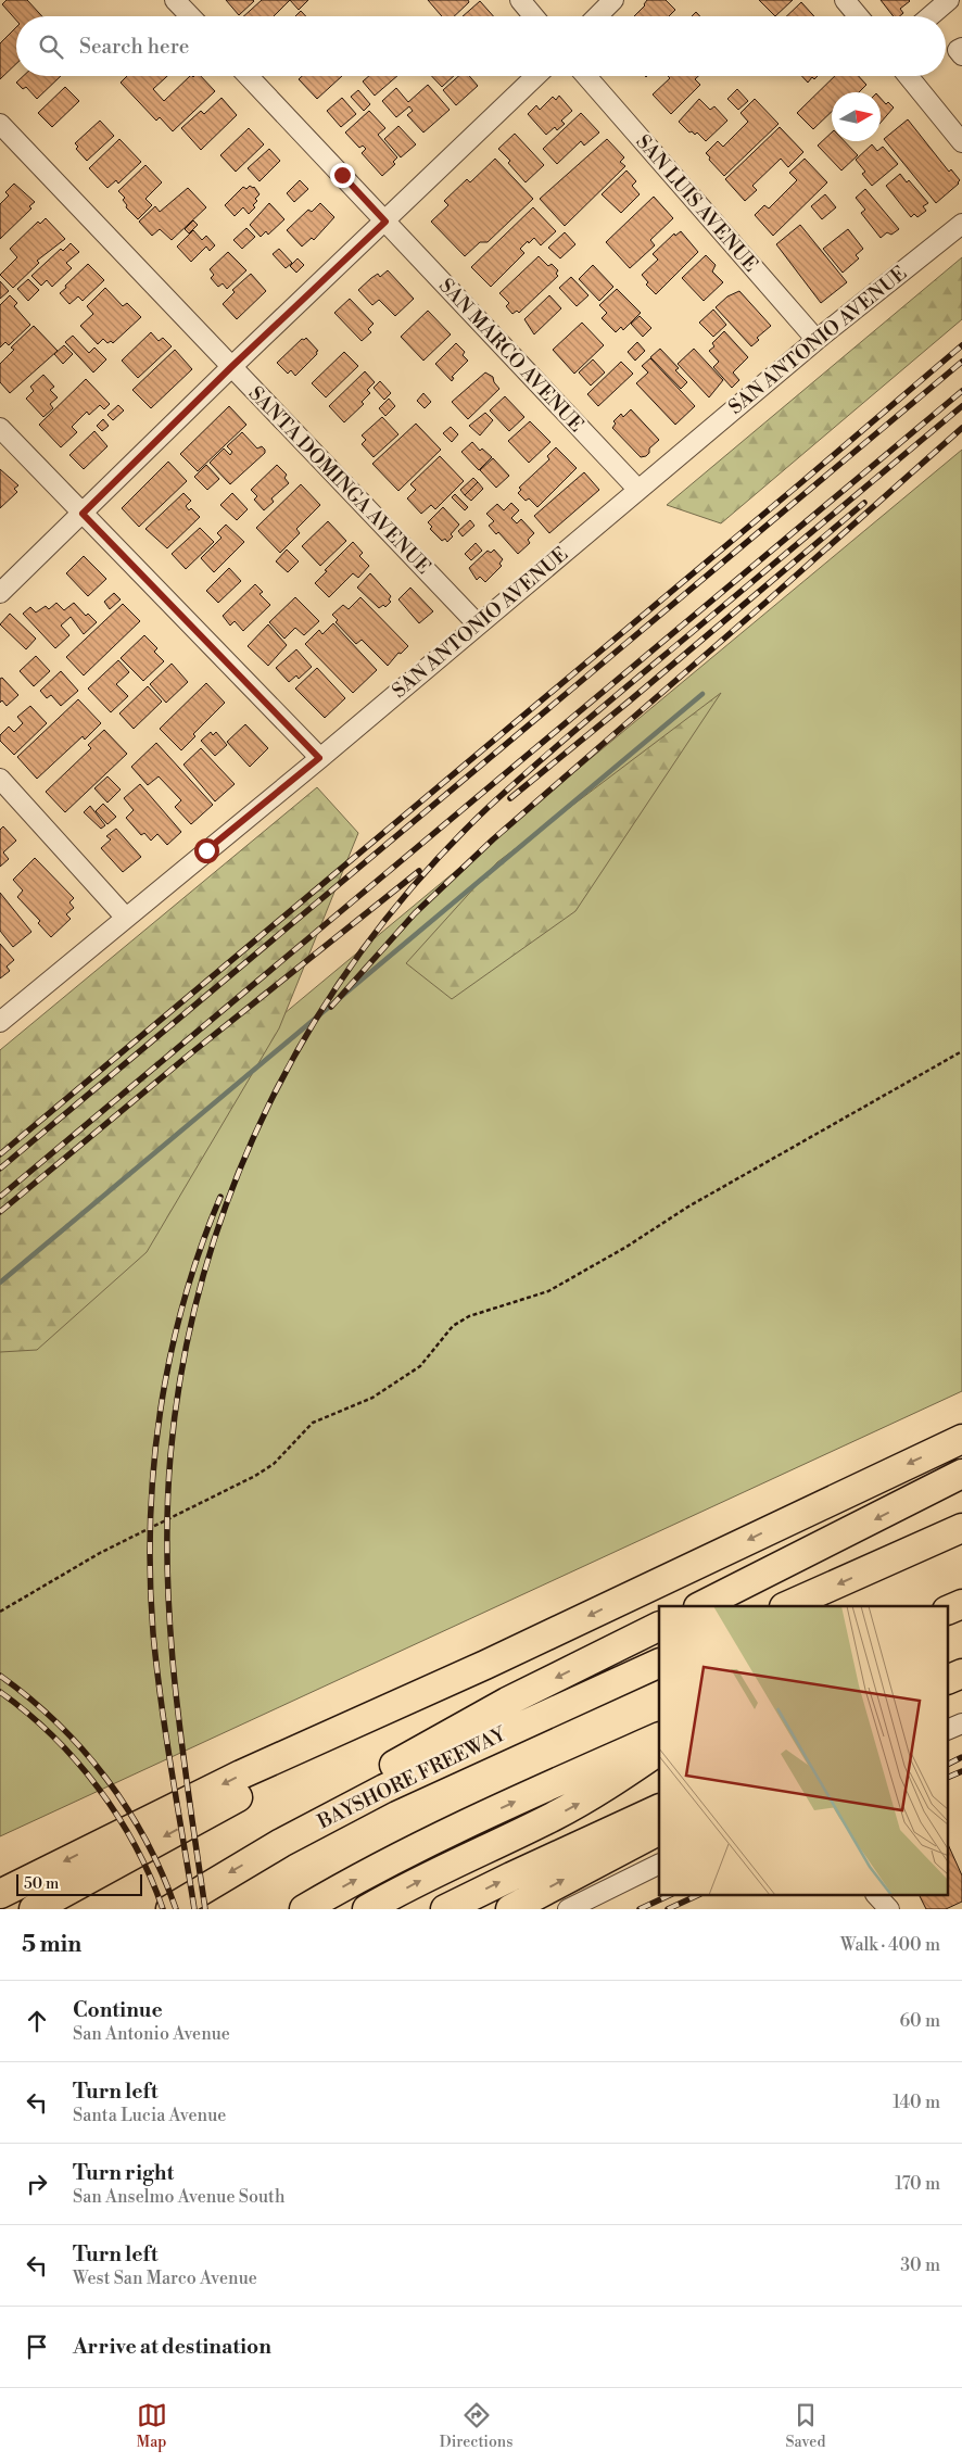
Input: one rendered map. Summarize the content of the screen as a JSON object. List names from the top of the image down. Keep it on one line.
{"streets":{"highway":["BAYSHORE FREEWAY"],"street":["SAN LUIS AVENUE","SAN ANTONIO AVENUE","SAN MARCO AVENUE","SANTA DOMINGA AVENUE"]},"crossings":[["SAN LUIS AVENUE","SAN ANTONIO AVENUE"],["SAN ANTONIO AVENUE","SAN MARCO AVENUE"],["SAN ANTONIO AVENUE","SANTA DOMINGA AVENUE"]],"scale_bar":"50 m","north":"right","page":{"search":"Search here","scale":"50 m","heading":["5 min","Walk · 400 m"],"list":[["Continue","San Antonio Avenue","60 m"],["Turn left","Santa Lucia Avenue","140 m"],["Turn right","San Anselmo Avenue South","170 m"],["Turn left","West San Marco Avenue","30 m"],"Arrive at destination"],"nav":["Map","Directions","Saved"]}}
